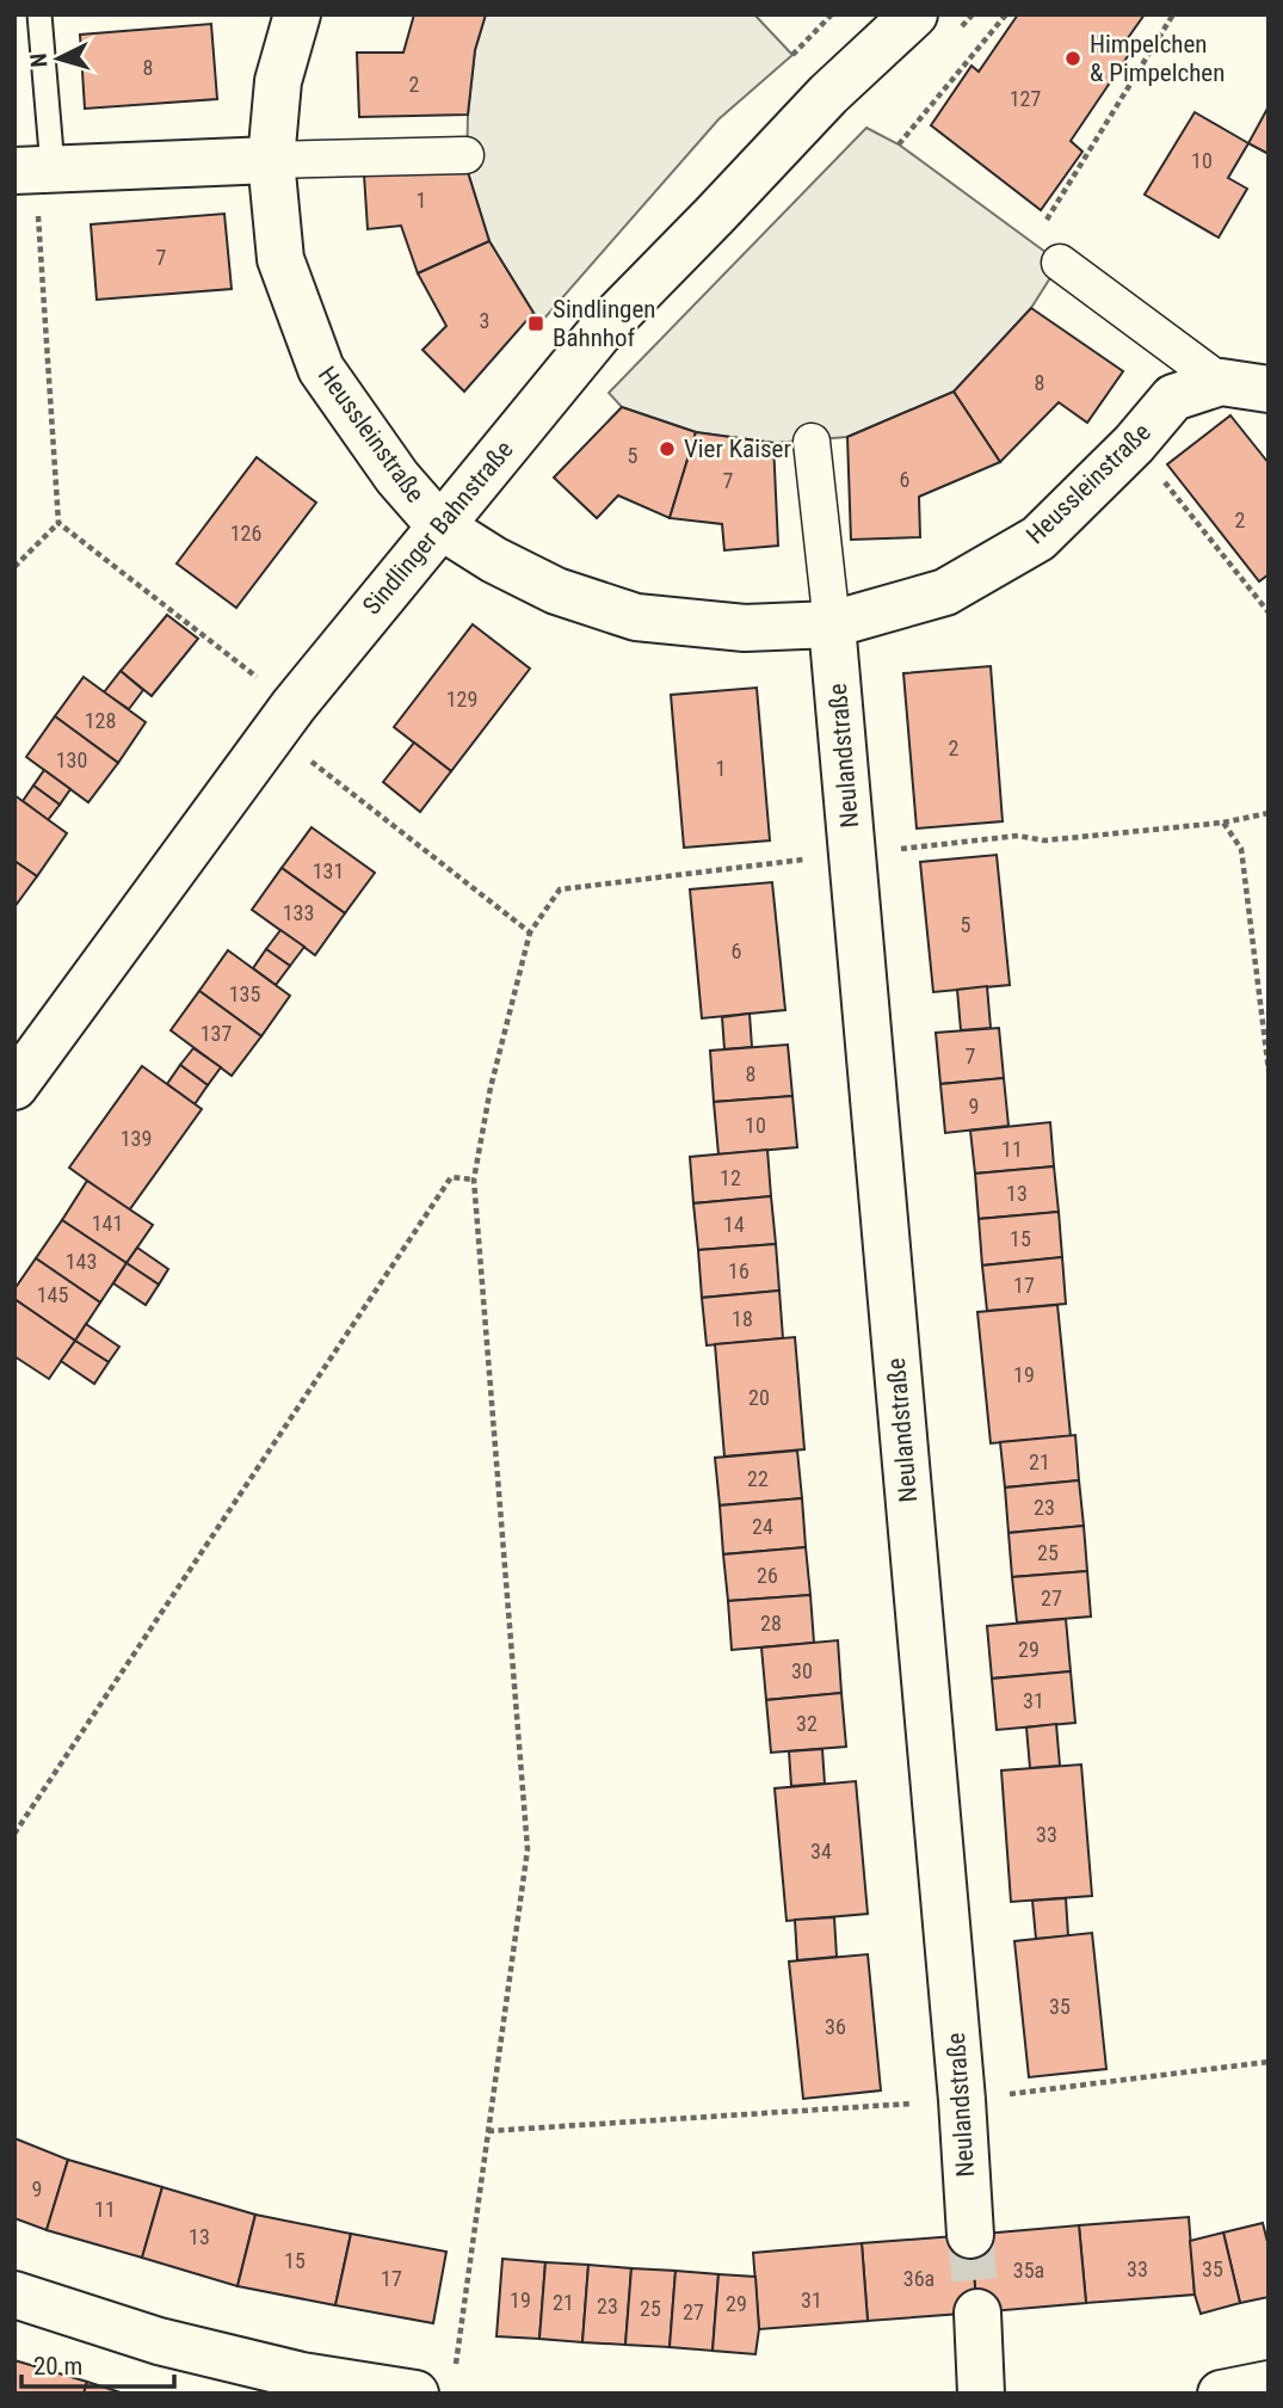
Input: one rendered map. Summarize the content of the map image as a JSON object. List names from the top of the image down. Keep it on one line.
{"streets":{"street":["Heussleinstraße","Sindlinger Bahnstraße","Neulandstraße"]},"crossings":[["Heussleinstraße","Sindlinger Bahnstraße"],["Heussleinstraße","Neulandstraße"]],"places":{"other":["Himpelchen & Pimpelchen","Vier Kaiser"],"transit":["Sindlingen Bahnhof"]},"house_numbers":["8","2","127","10","1","7","3","8","5","6","7","2","126","129","128","2","130","1","131","133","5","6","135","137","7","8","9","10","139","11","12","13","141","14","15","143","16","17","145","18","19","20","21","22","23","24","25","26","27","28","29","30","31","32","33","34","35","36","9","11","13","15","33","35","35a","17","36a","19","31","21","29","23","25","27"],"scale_bar":"20 m","north":"left"}
